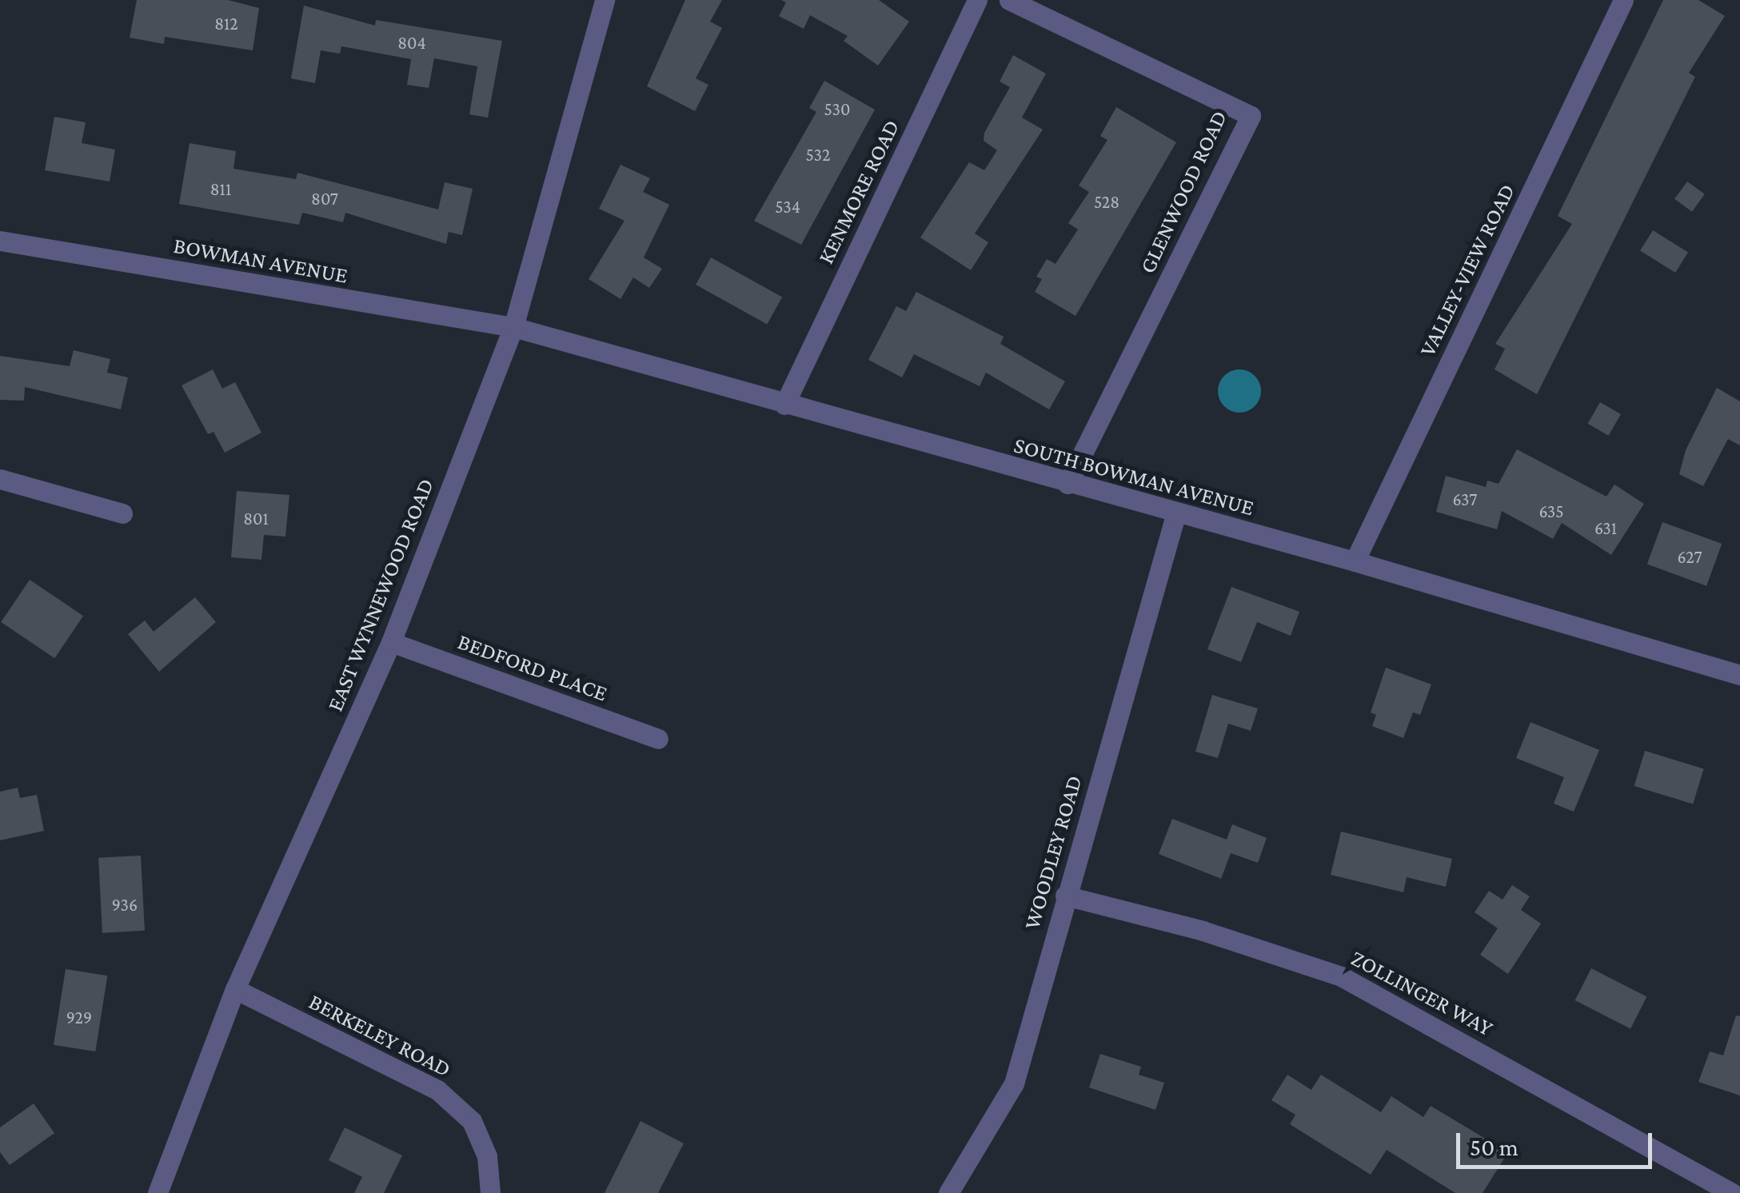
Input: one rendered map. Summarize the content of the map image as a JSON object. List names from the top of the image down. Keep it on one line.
{"streets":{"street":["KENMORE ROAD","GLENWOOD ROAD","BOWMAN AVENUE","VALLEY-VIEW ROAD","SOUTH BOWMAN AVENUE","EAST WYNNEWOOD ROAD","BEDFORD PLACE","WOODLEY ROAD","ZOLLINGER WAY","BERKELEY ROAD"]},"crossings":[["KENMORE ROAD","SOUTH BOWMAN AVENUE"],["GLENWOOD ROAD","SOUTH BOWMAN AVENUE"],["BOWMAN AVENUE","SOUTH BOWMAN AVENUE"],["BOWMAN AVENUE","EAST WYNNEWOOD ROAD"],["VALLEY-VIEW ROAD","SOUTH BOWMAN AVENUE"],["SOUTH BOWMAN AVENUE","EAST WYNNEWOOD ROAD"],["SOUTH BOWMAN AVENUE","WOODLEY ROAD"],["EAST WYNNEWOOD ROAD","BEDFORD PLACE"],["EAST WYNNEWOOD ROAD","BERKELEY ROAD"],["WOODLEY ROAD","ZOLLINGER WAY"]],"house_numbers":["812","804","530","532","811","807","528","534","637","635","801","631","627","936","929"],"scale_bar":"50 m"}
